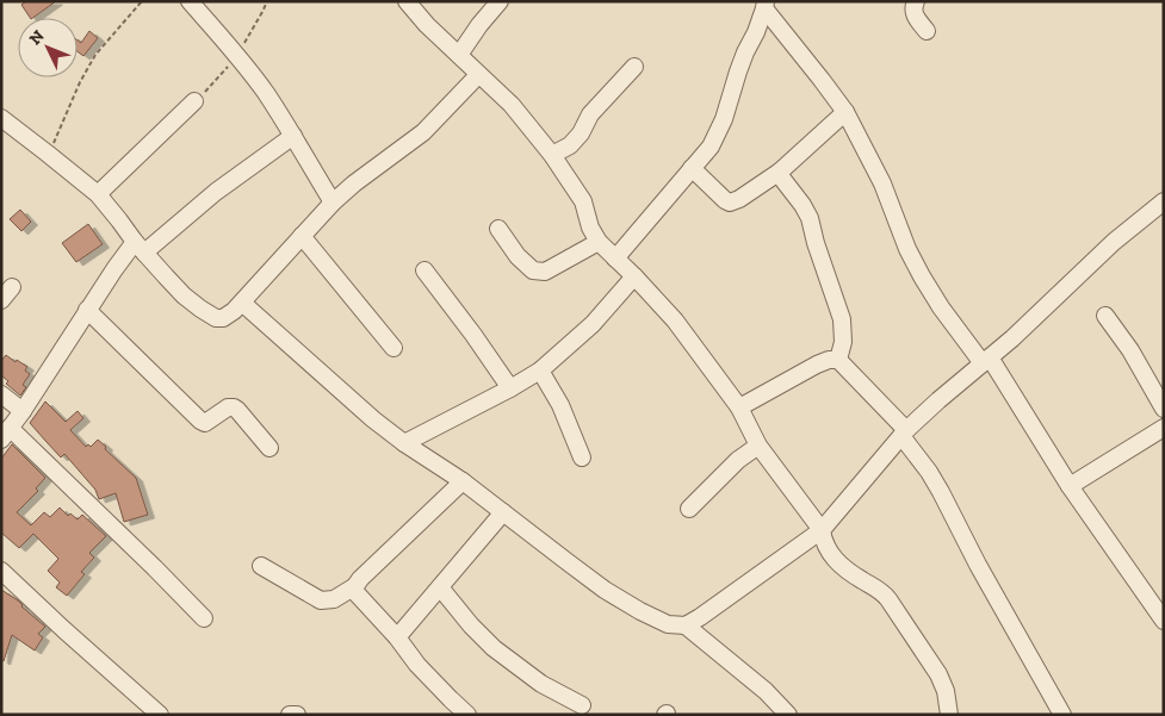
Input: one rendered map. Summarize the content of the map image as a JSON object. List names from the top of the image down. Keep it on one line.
{"north":"top left"}
